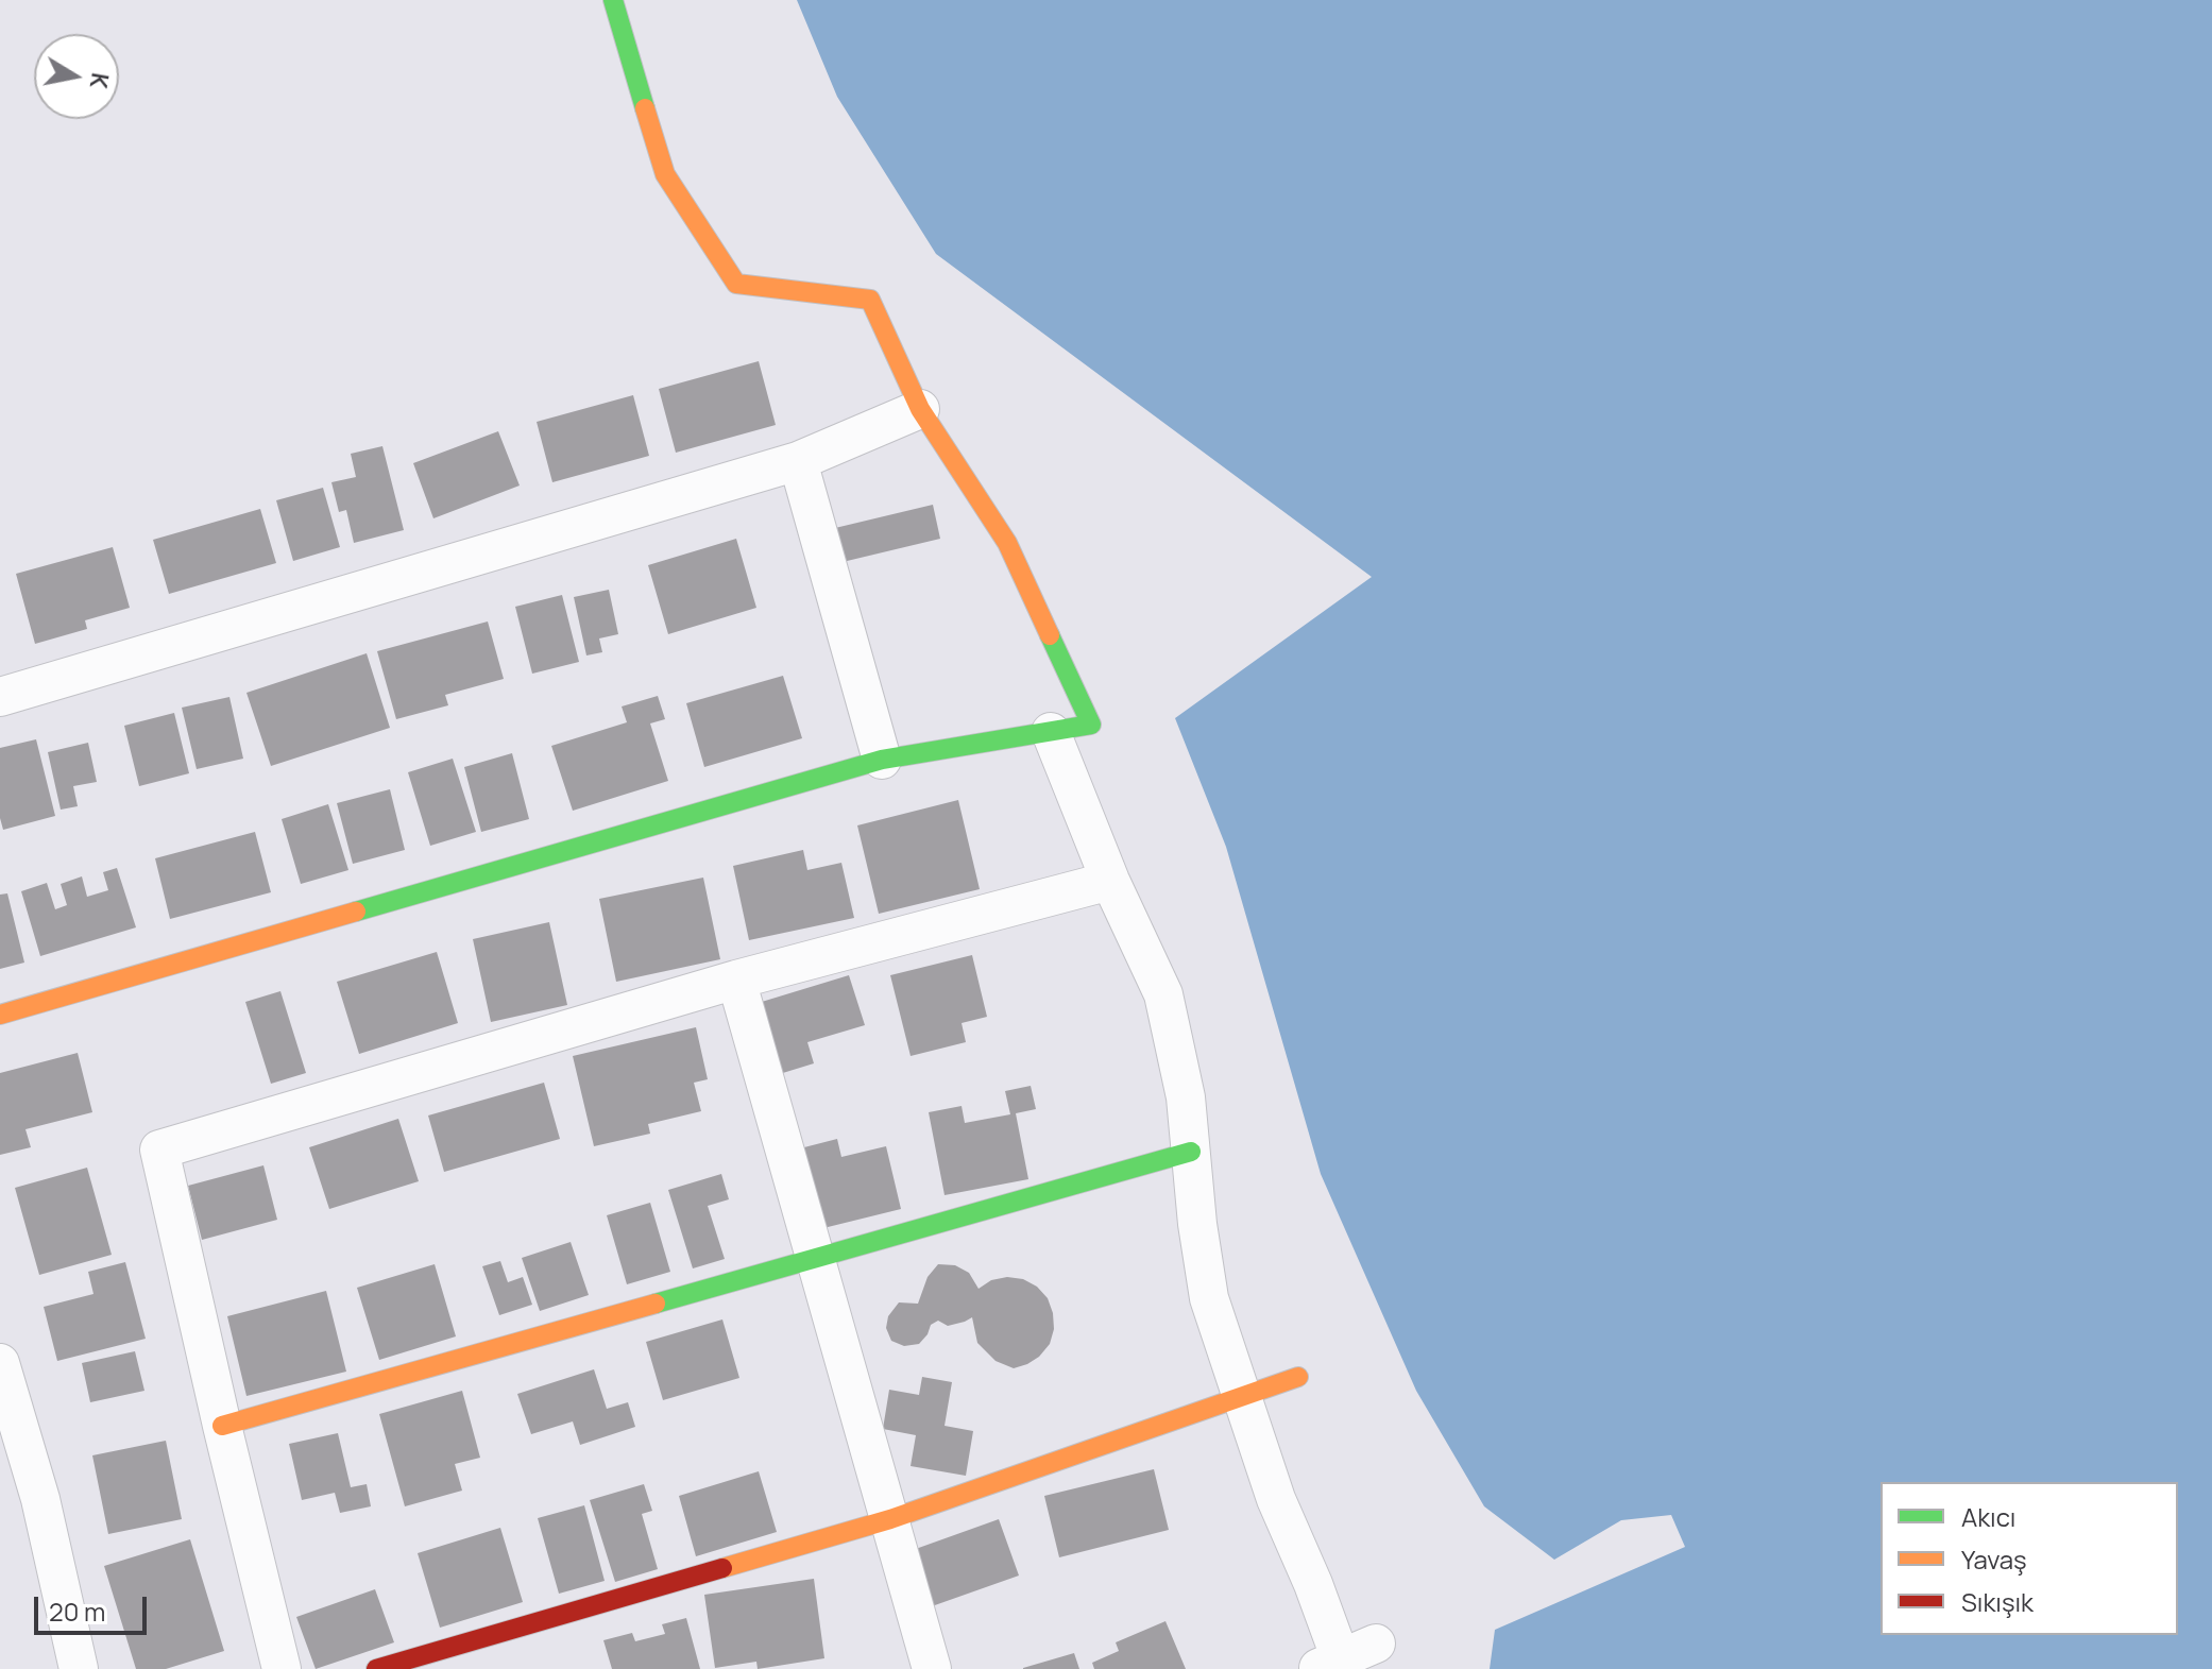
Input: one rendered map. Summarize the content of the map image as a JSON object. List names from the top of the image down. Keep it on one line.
{"legend":["Akıcı","Yavaş","Sıkışık"],"scale_bar":"20 m","north":"right"}
